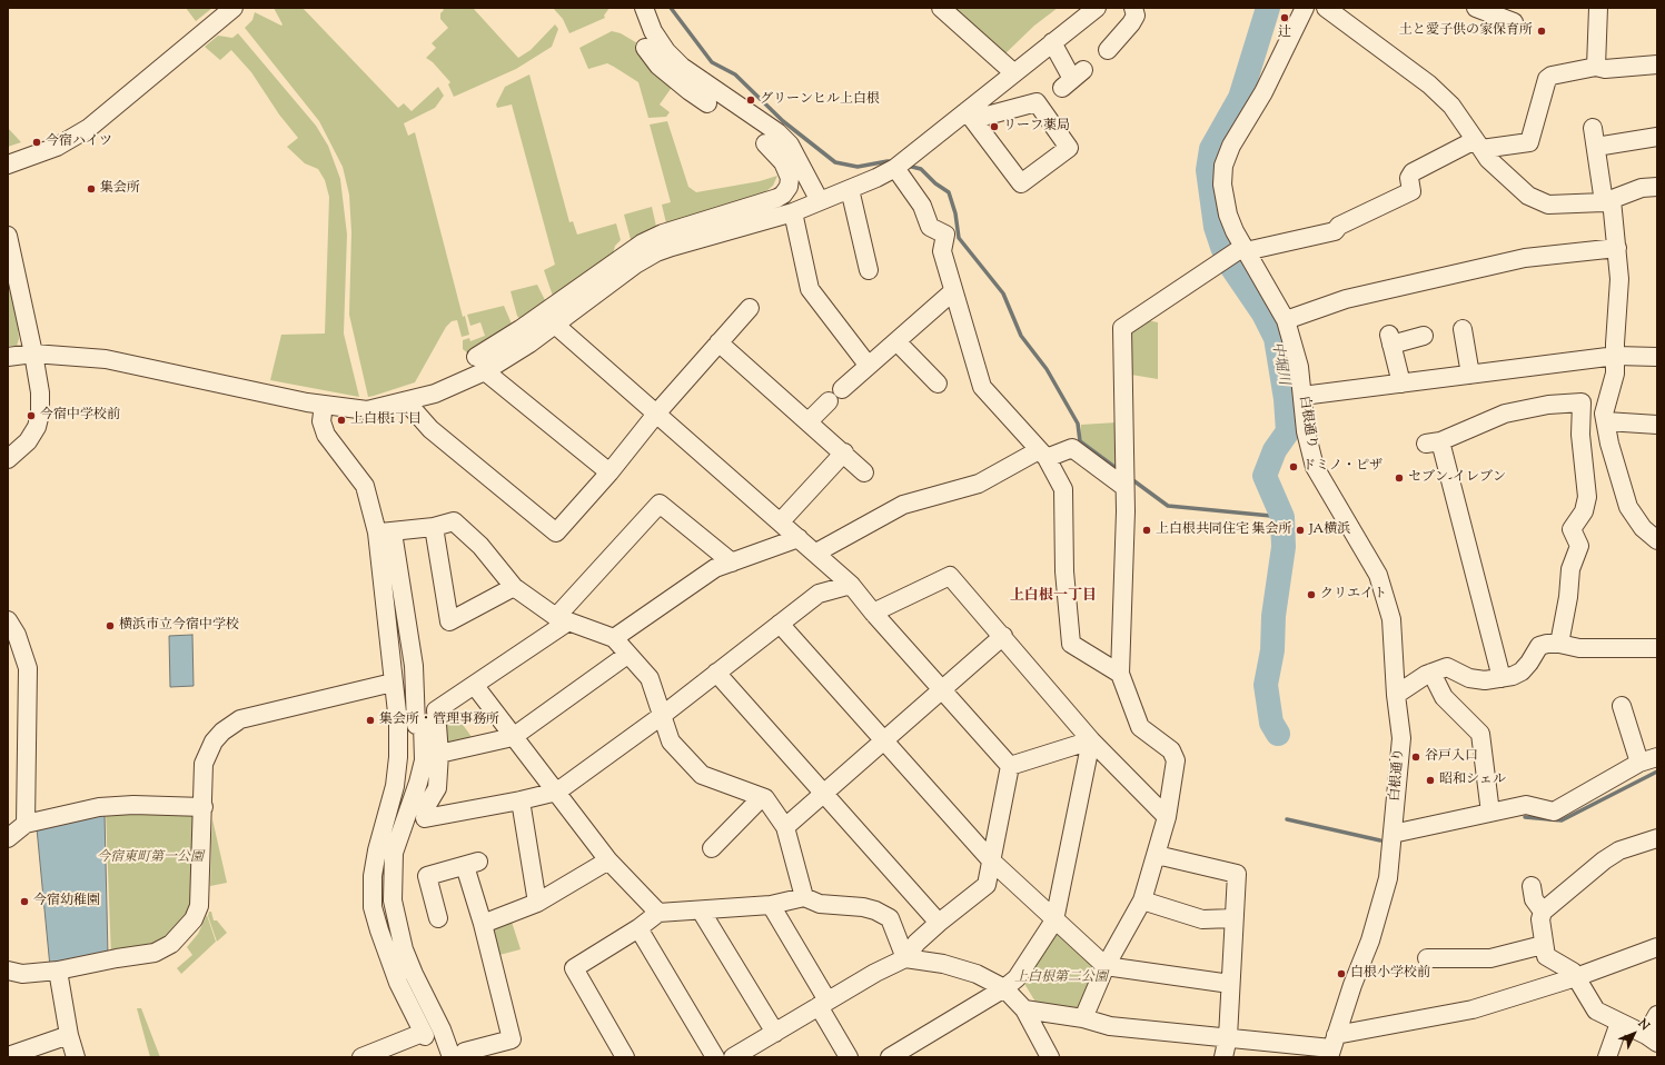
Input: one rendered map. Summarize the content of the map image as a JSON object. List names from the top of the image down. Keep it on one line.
{"streets":{"street":["白根通り"]},"districts":["上白根一丁目"],"water":["中堀川"],"parks":["今宿東町第一公園","上白根第二公園"],"places":["辻","土と愛子供の家保育所","グリーンヒル上白根","リーフ薬局","今宿ハイツ","集会所","今宿中学校前","上白根1丁目","ドミノ・ピザ","セブン-イレブン","上白根共同住宅 集会所","JA横浜","クリエイト","横浜市立今宿中学校","集会所・管理事務所","谷戸入口","昭和シェル","今宿幼稚園","白根小学校前"],"north":"top right"}
